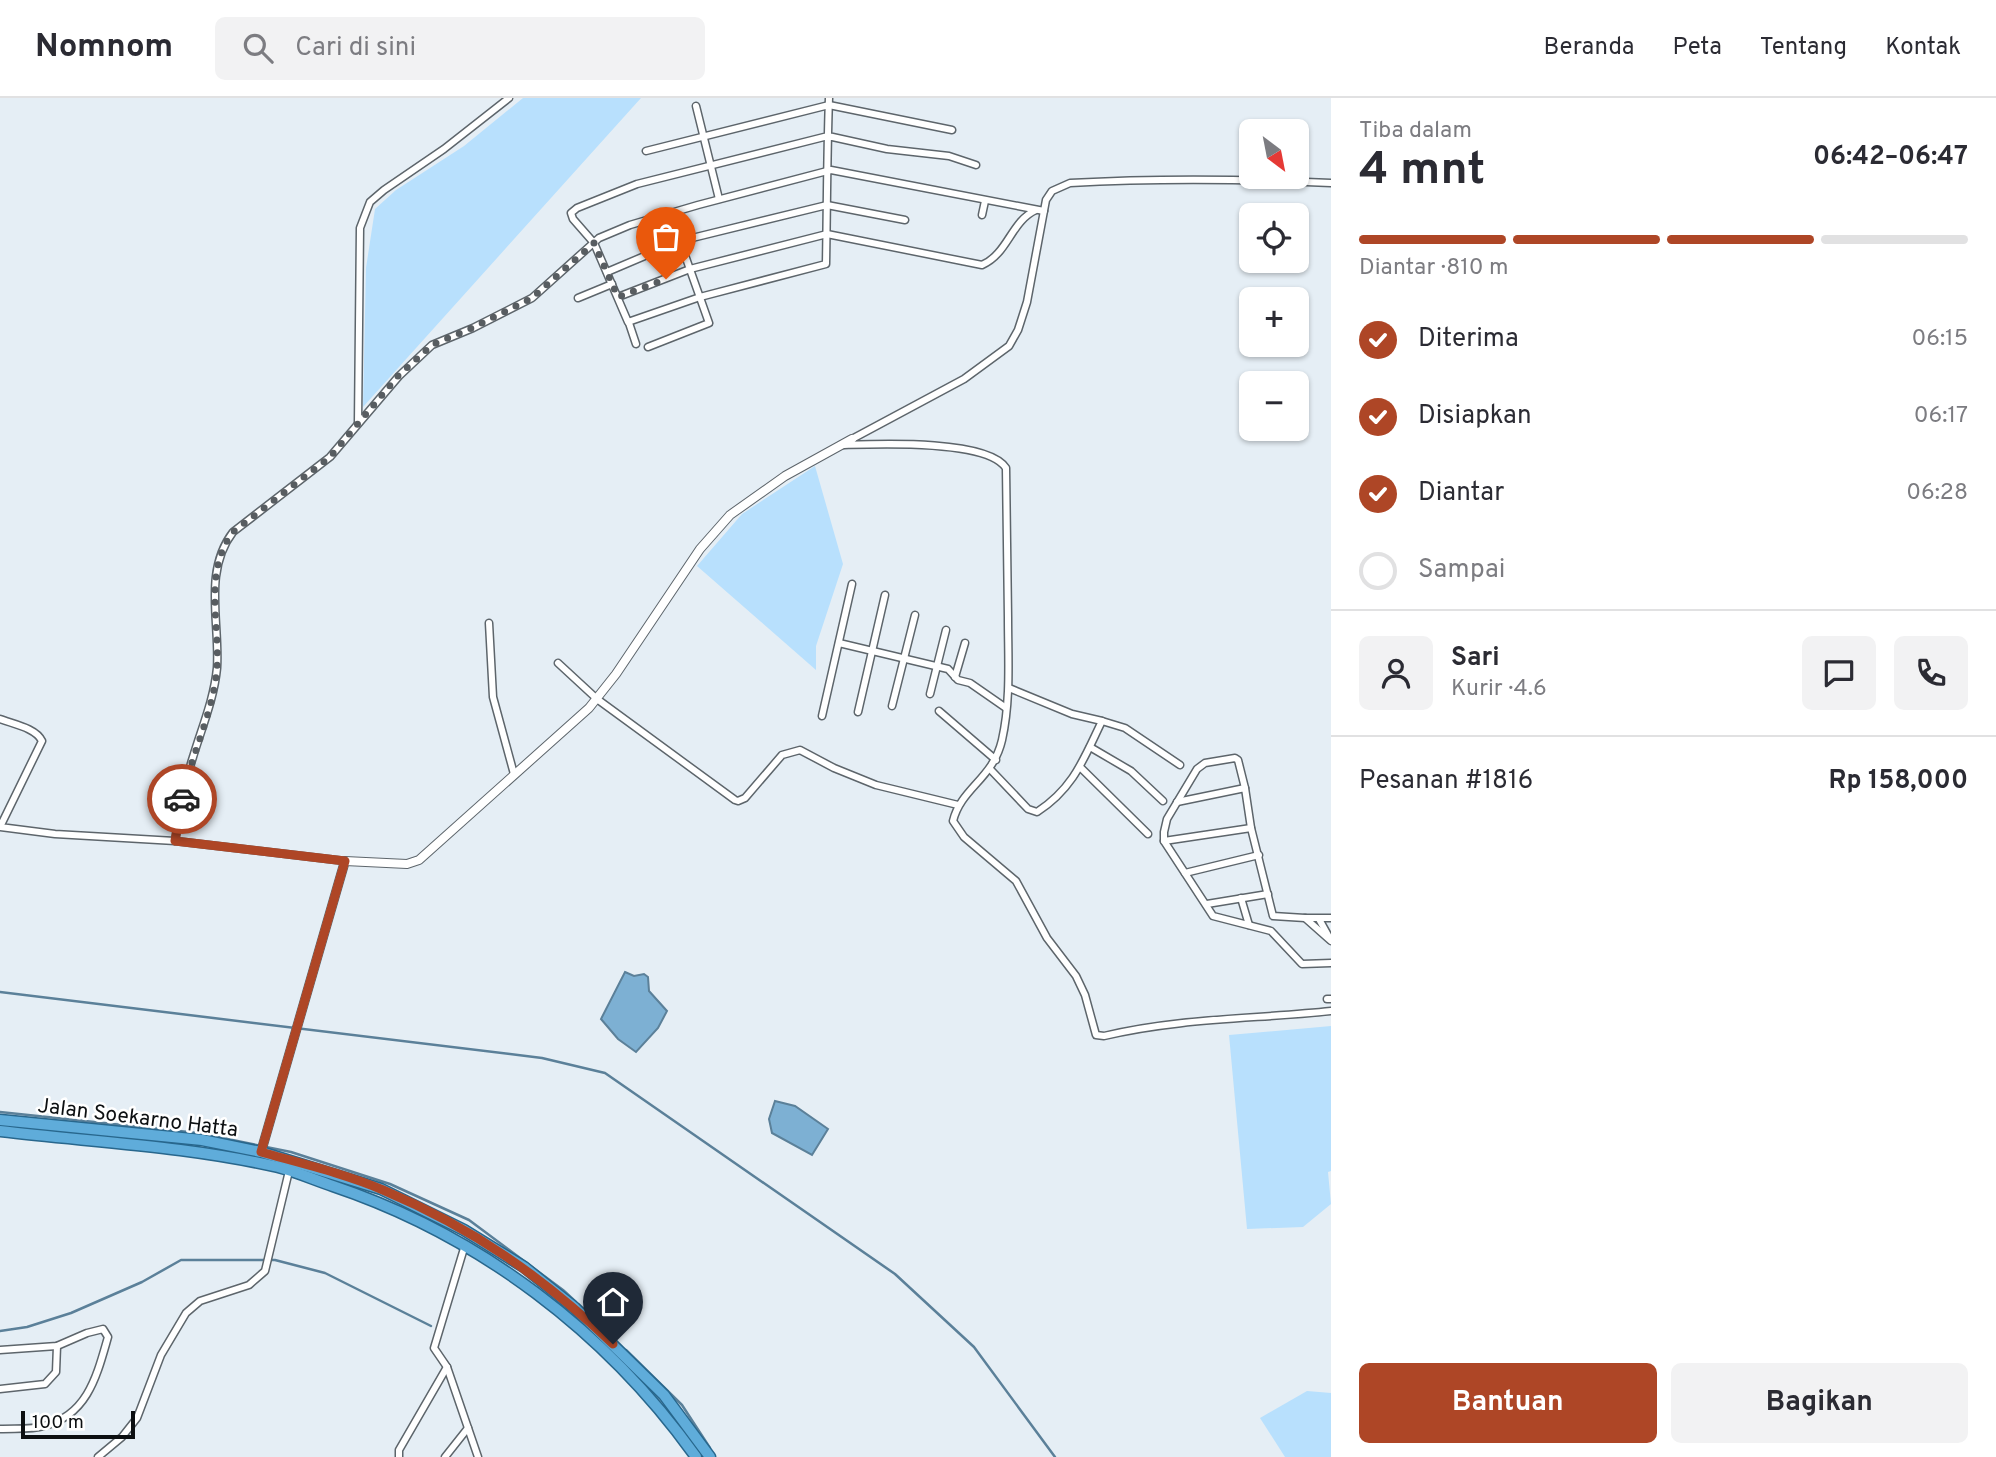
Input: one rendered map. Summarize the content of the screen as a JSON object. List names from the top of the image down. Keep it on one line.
{"streets":{"highway":["Jalan Soekarno Hatta"]},"scale_bar":"100 m","north":"bottom right","page":{"header":"Nomnom","search":"Cari di sini","nav":["Beranda","Peta","Tentang","Kontak"],"heading":["4 mnt","Tiba dalam","06:42–06:47"],"panel":["Sari","Kurir · 4.6","Pesanan #1816","Rp 158,000"],"map_buttons":["+","−"],"bar":"Diantar · 810 m","list":[["Diterima","06:15"],["Disiapkan","06:17"],["Diantar","06:28"],"Sampai"],"buttons":["Bantuan","Bagikan"],"scale":"100 m"}}
